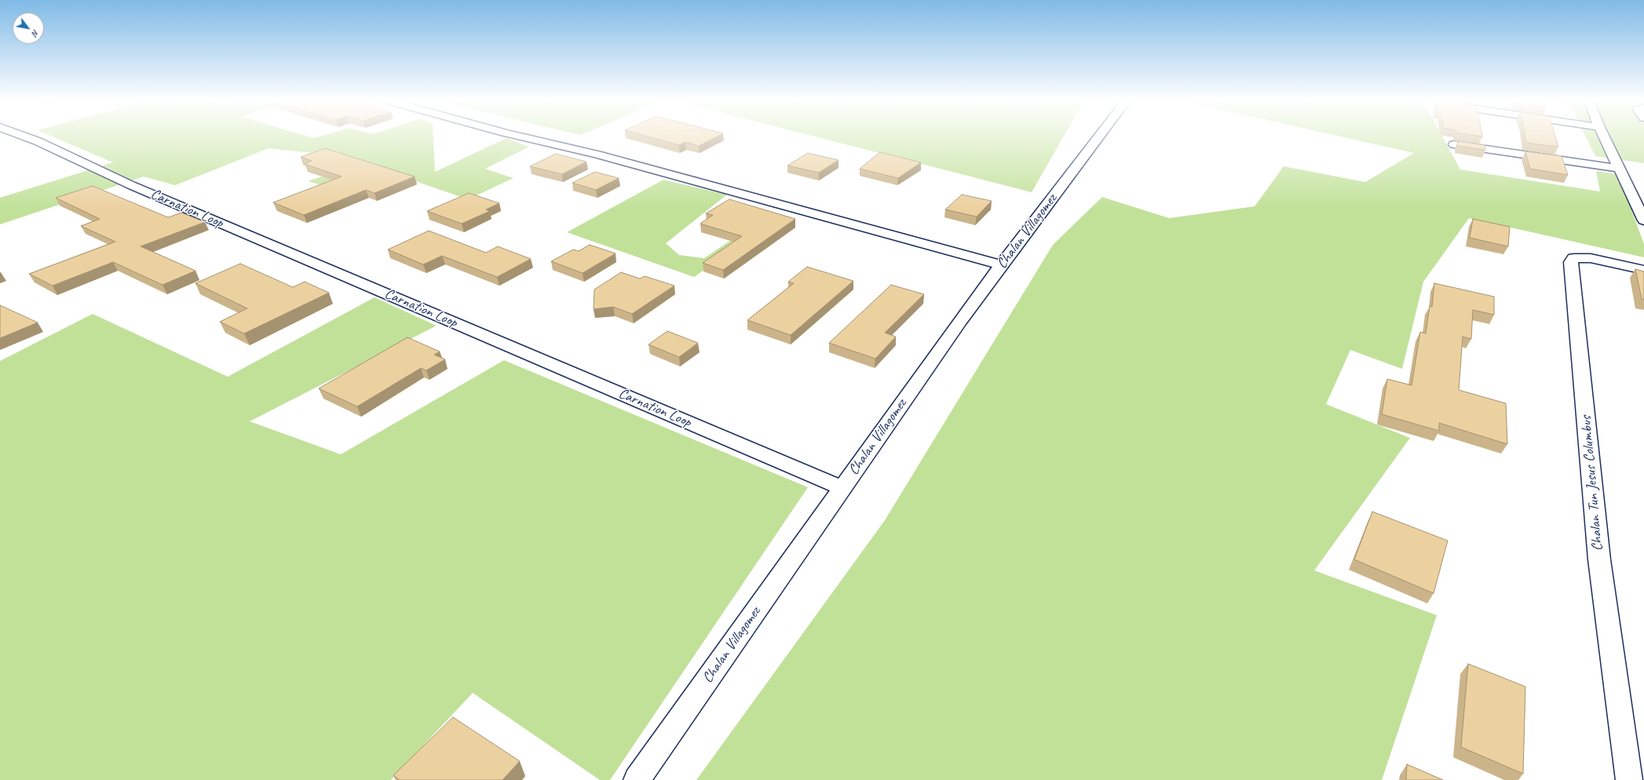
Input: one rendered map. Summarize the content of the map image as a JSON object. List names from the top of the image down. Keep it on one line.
{"streets":{"street":["Carnation Loop","Chalan Villagomez","Chalan Tun Jesus Columbus"]},"crossings":[["Carnation Loop","Chalan Villagomez"]],"north":"bottom right"}
